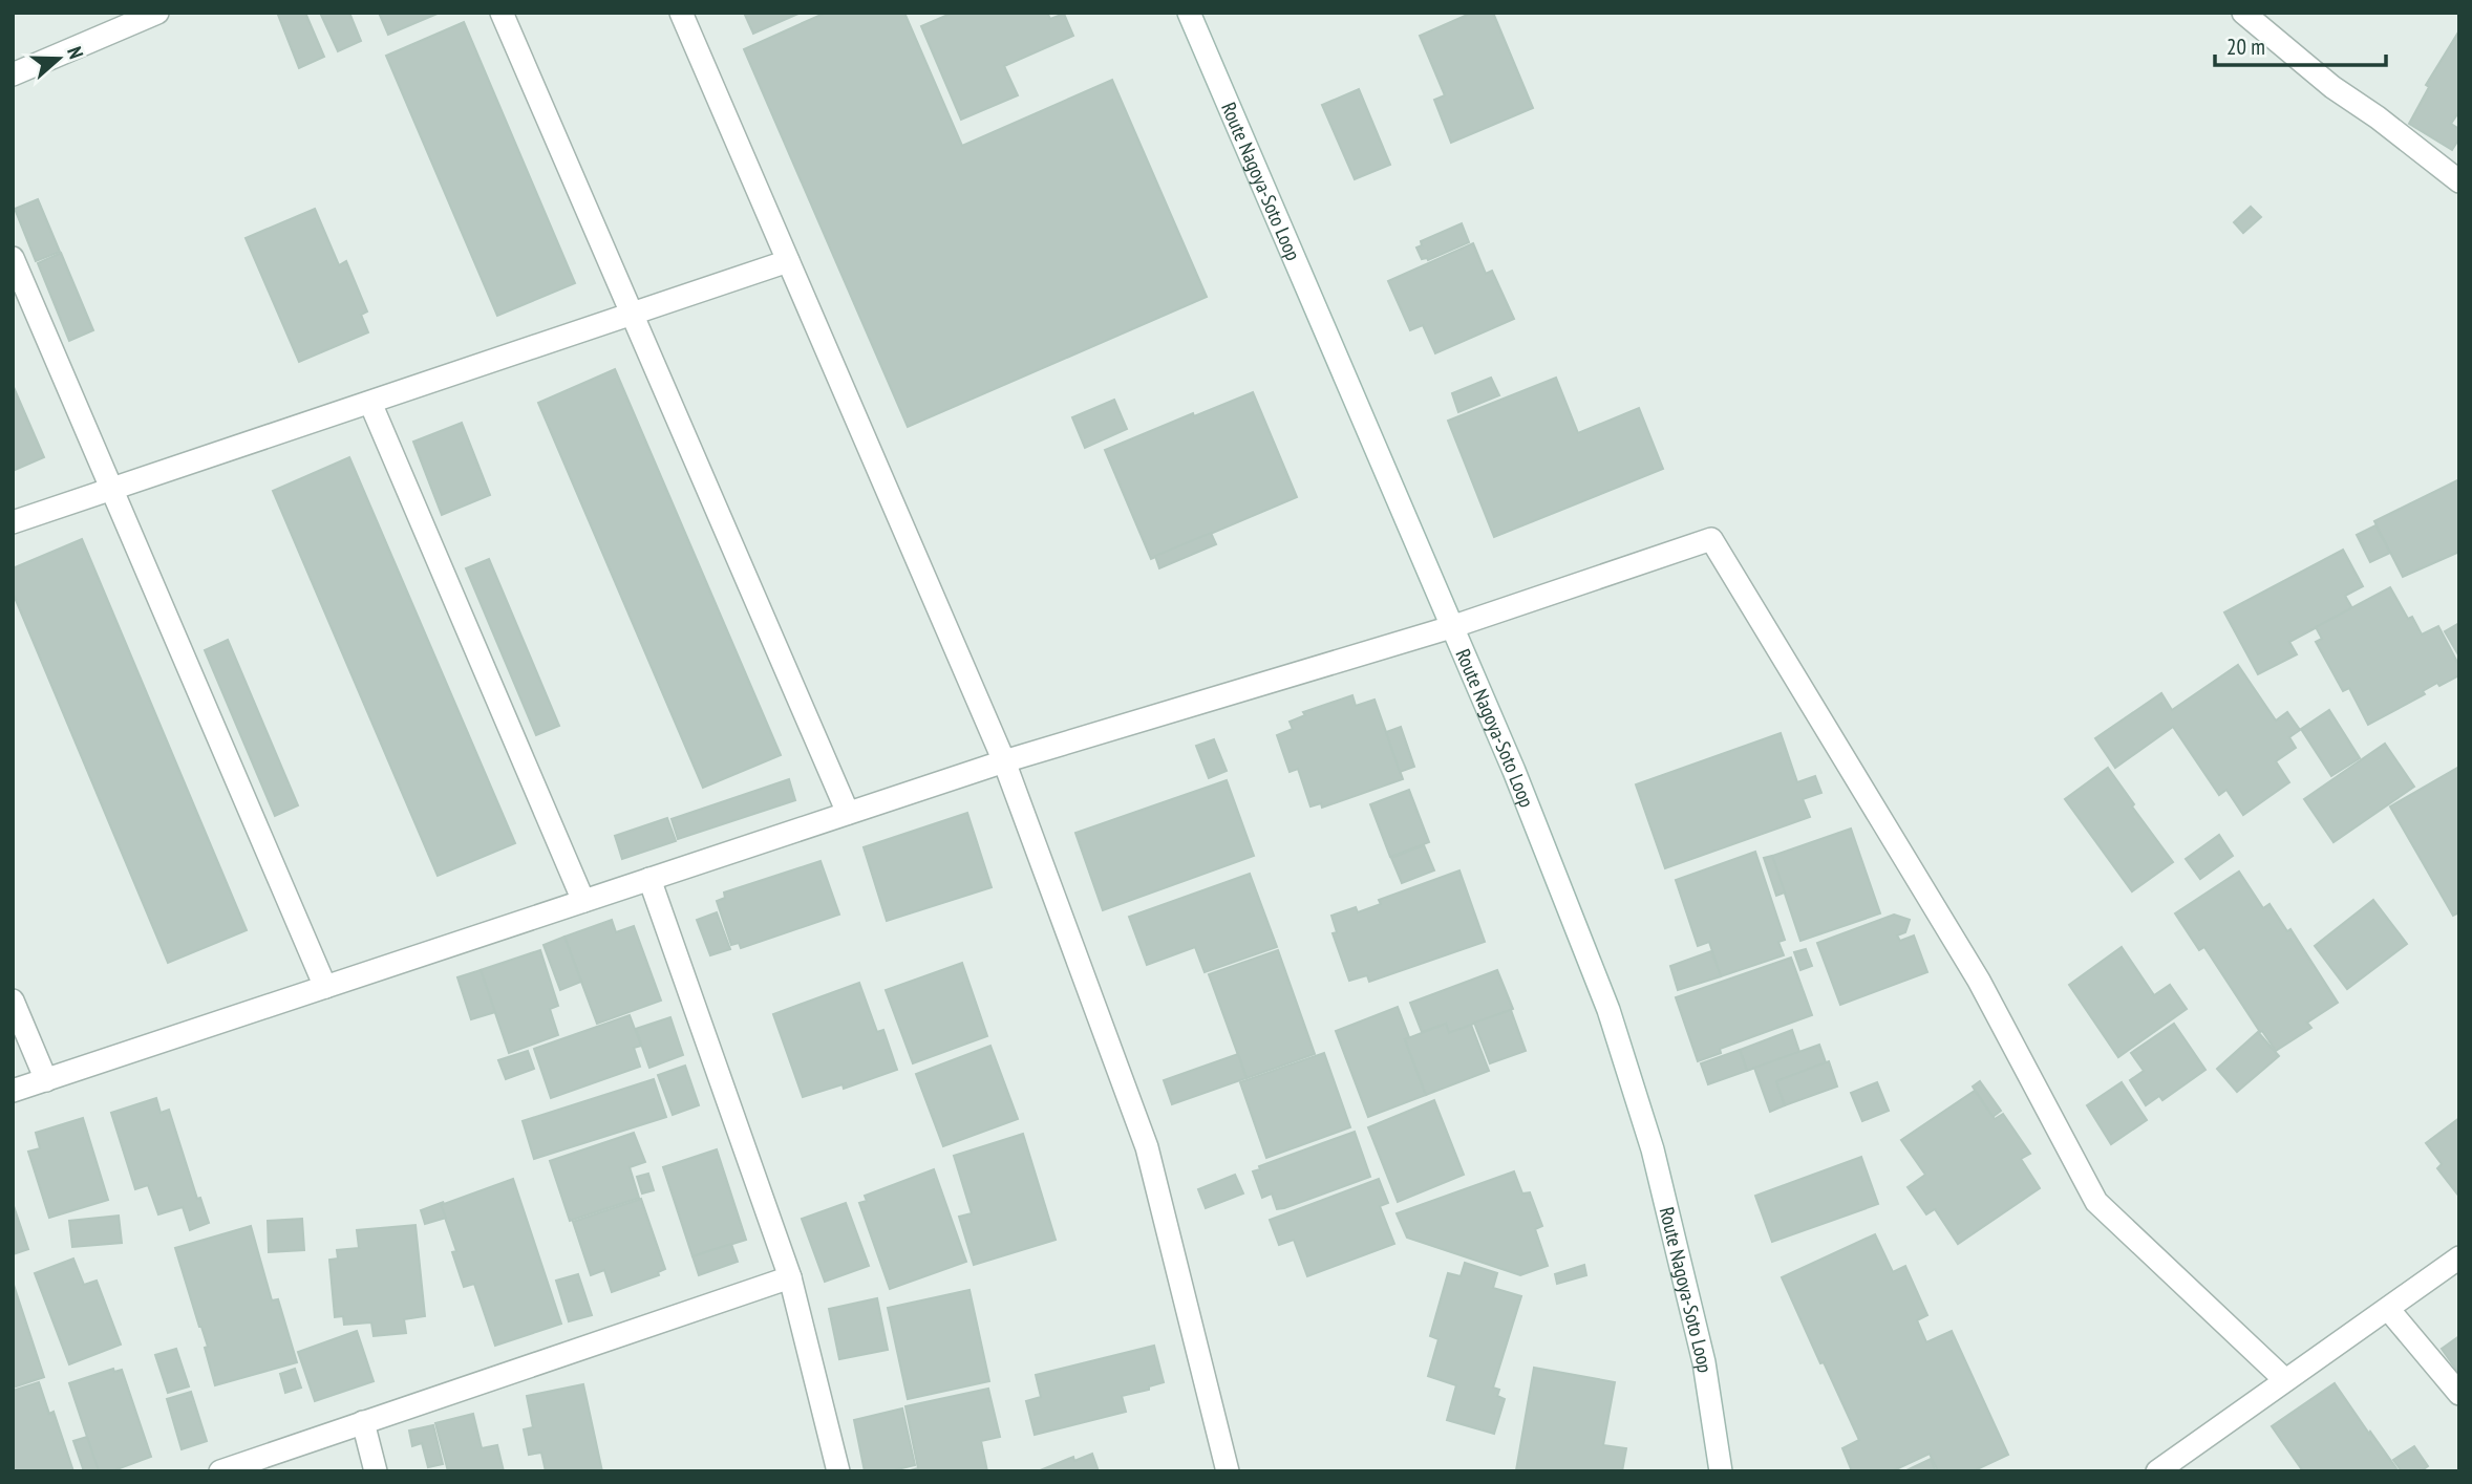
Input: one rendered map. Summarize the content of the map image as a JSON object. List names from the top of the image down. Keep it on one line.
{"streets":{"street":["Route Nagoya-Soto Loop"]},"scale_bar":"20 m","north":"right"}
